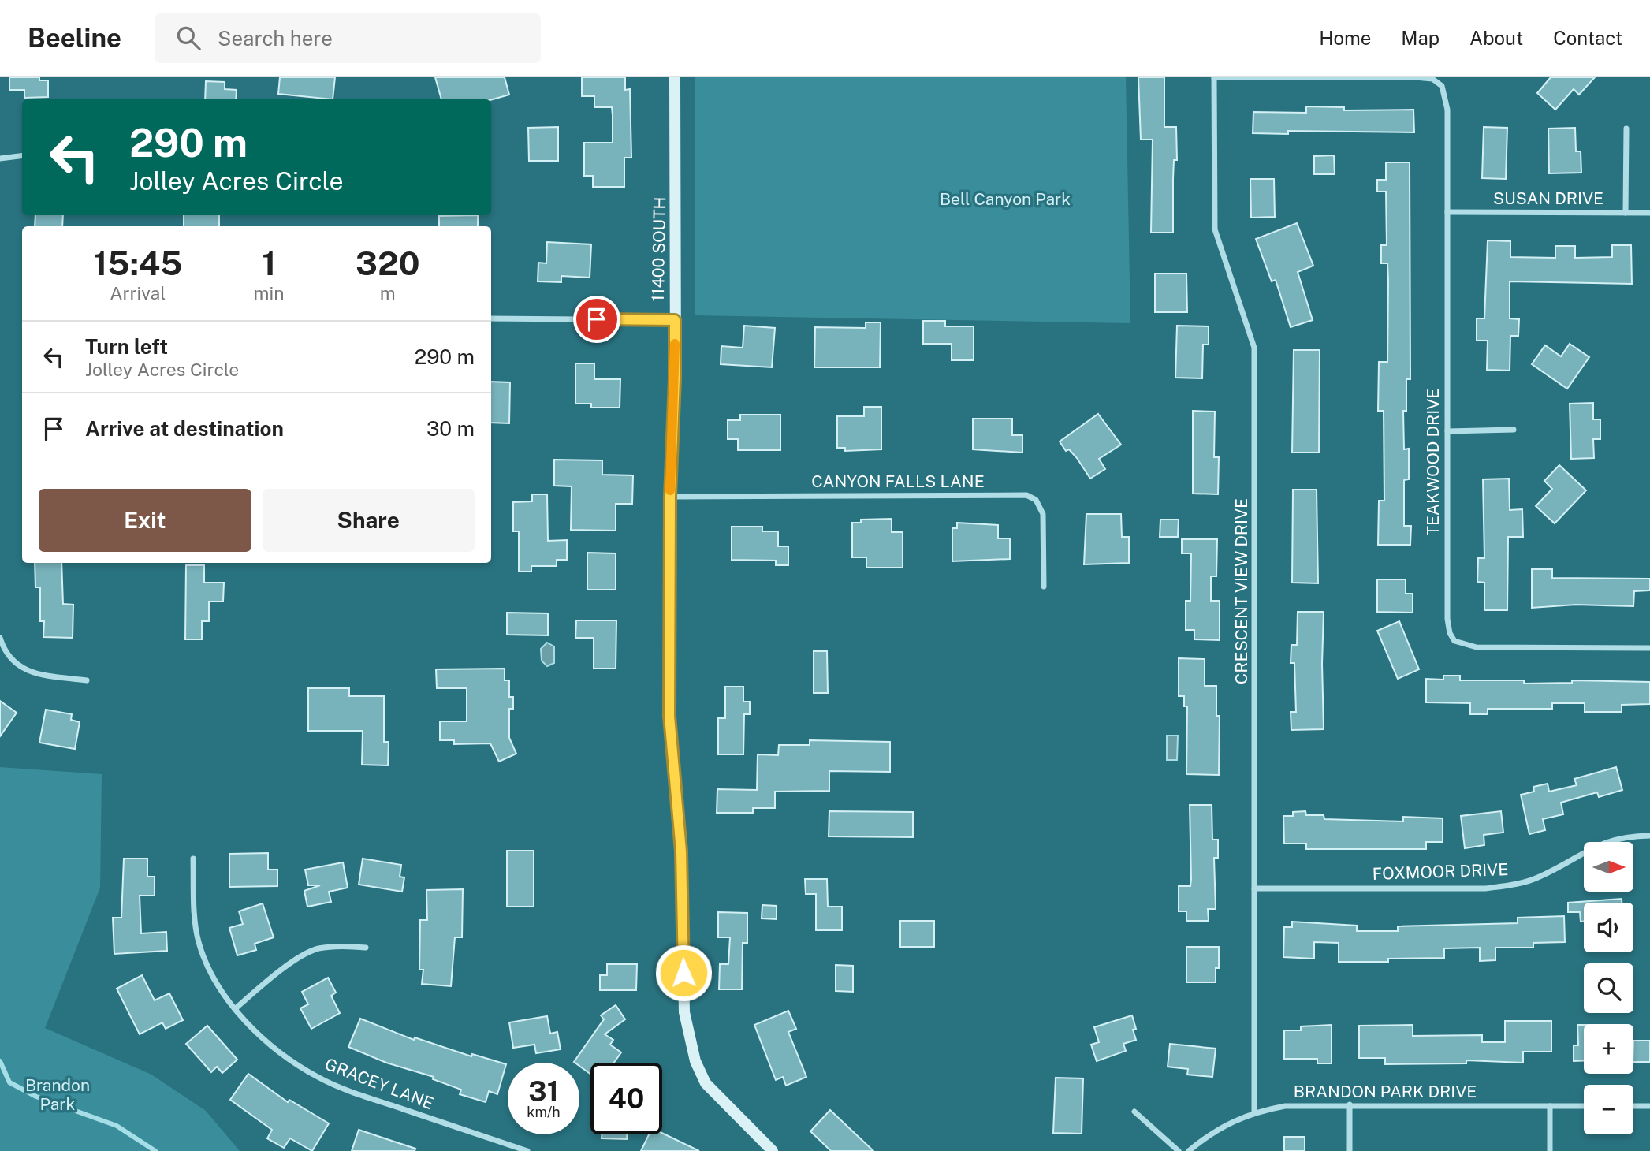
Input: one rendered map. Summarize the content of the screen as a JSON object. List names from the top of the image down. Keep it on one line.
{"streets":{"street":["SUSAN DRIVE","11400 SOUTH","TEAKWOOD DRIVE","CANYON FALLS LANE","CRESCENT VIEW DRIVE","FOXMOOR DRIVE","GRACEY LANE","BRANDON PARK DRIVE"]},"crossings":[["SUSAN DRIVE","TEAKWOOD DRIVE"],["11400 SOUTH","CANYON FALLS LANE"],["TEAKWOOD DRIVE","CRESCENT VIEW DRIVE"],["CRESCENT VIEW DRIVE","FOXMOOR DRIVE"],["CRESCENT VIEW DRIVE","BRANDON PARK DRIVE"]],"parks":["Bell Canyon Park","Brandon Park"],"north":"right","page":{"header":"Beeline","search":"Search here","nav":["Home","Map","About","Contact"],"turn":["290 m","Jolley Acres Circle"],"eta":["15:45","Arrival","1","min","320","m"],"list":[{"name":"Turn left","note":"Jolley Acres Circle","value":"290 m"},{"name":"Arrive at destination","value":"30 m"}],"buttons":["Exit","Share"],"map_buttons":["+","−"],"speed":"31 km/h","limit":"40"}}
